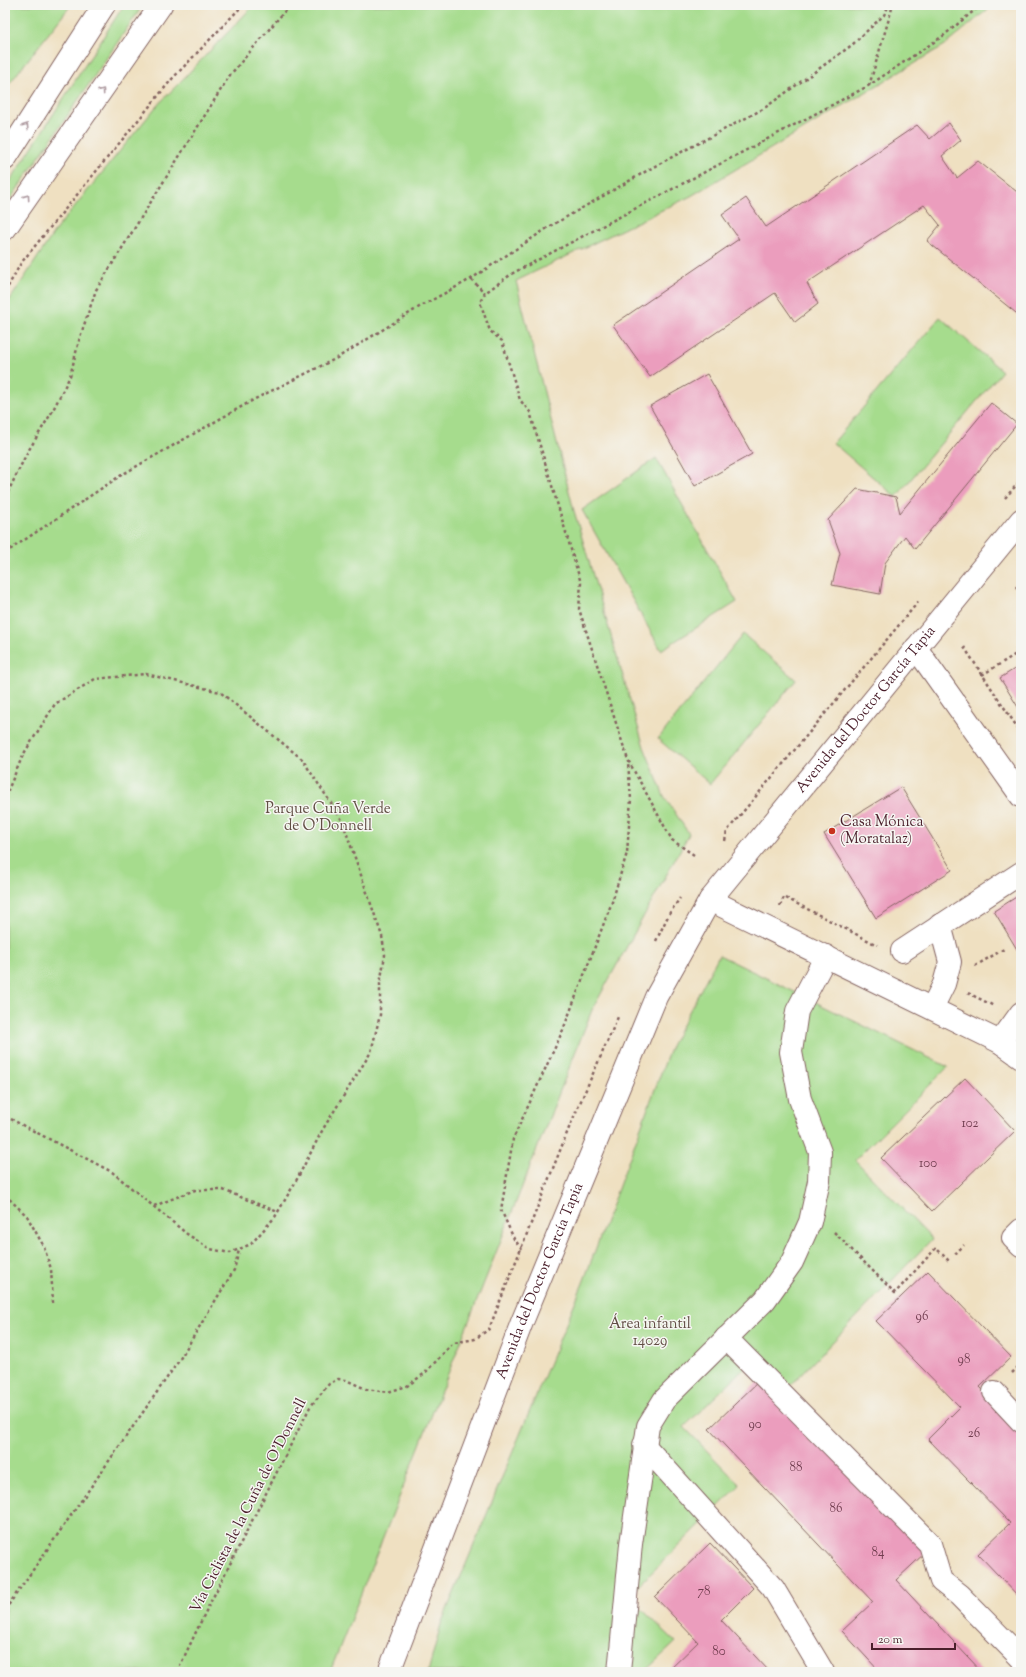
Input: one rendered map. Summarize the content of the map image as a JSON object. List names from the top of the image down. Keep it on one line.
{"streets":{"main road":["Avenida del Doctor García Tapia"],"path":["Vía Ciclista de la Cuña de O'Donnell"]},"parks":["Parque Cuña Verde de O'Donnell","Área infantil 14029"],"places":["Casa Mónica (Moratalaz)"],"house_numbers":["102","100","96","98","90","26","88","86","84","78","80"],"scale_bar":"20 m"}
